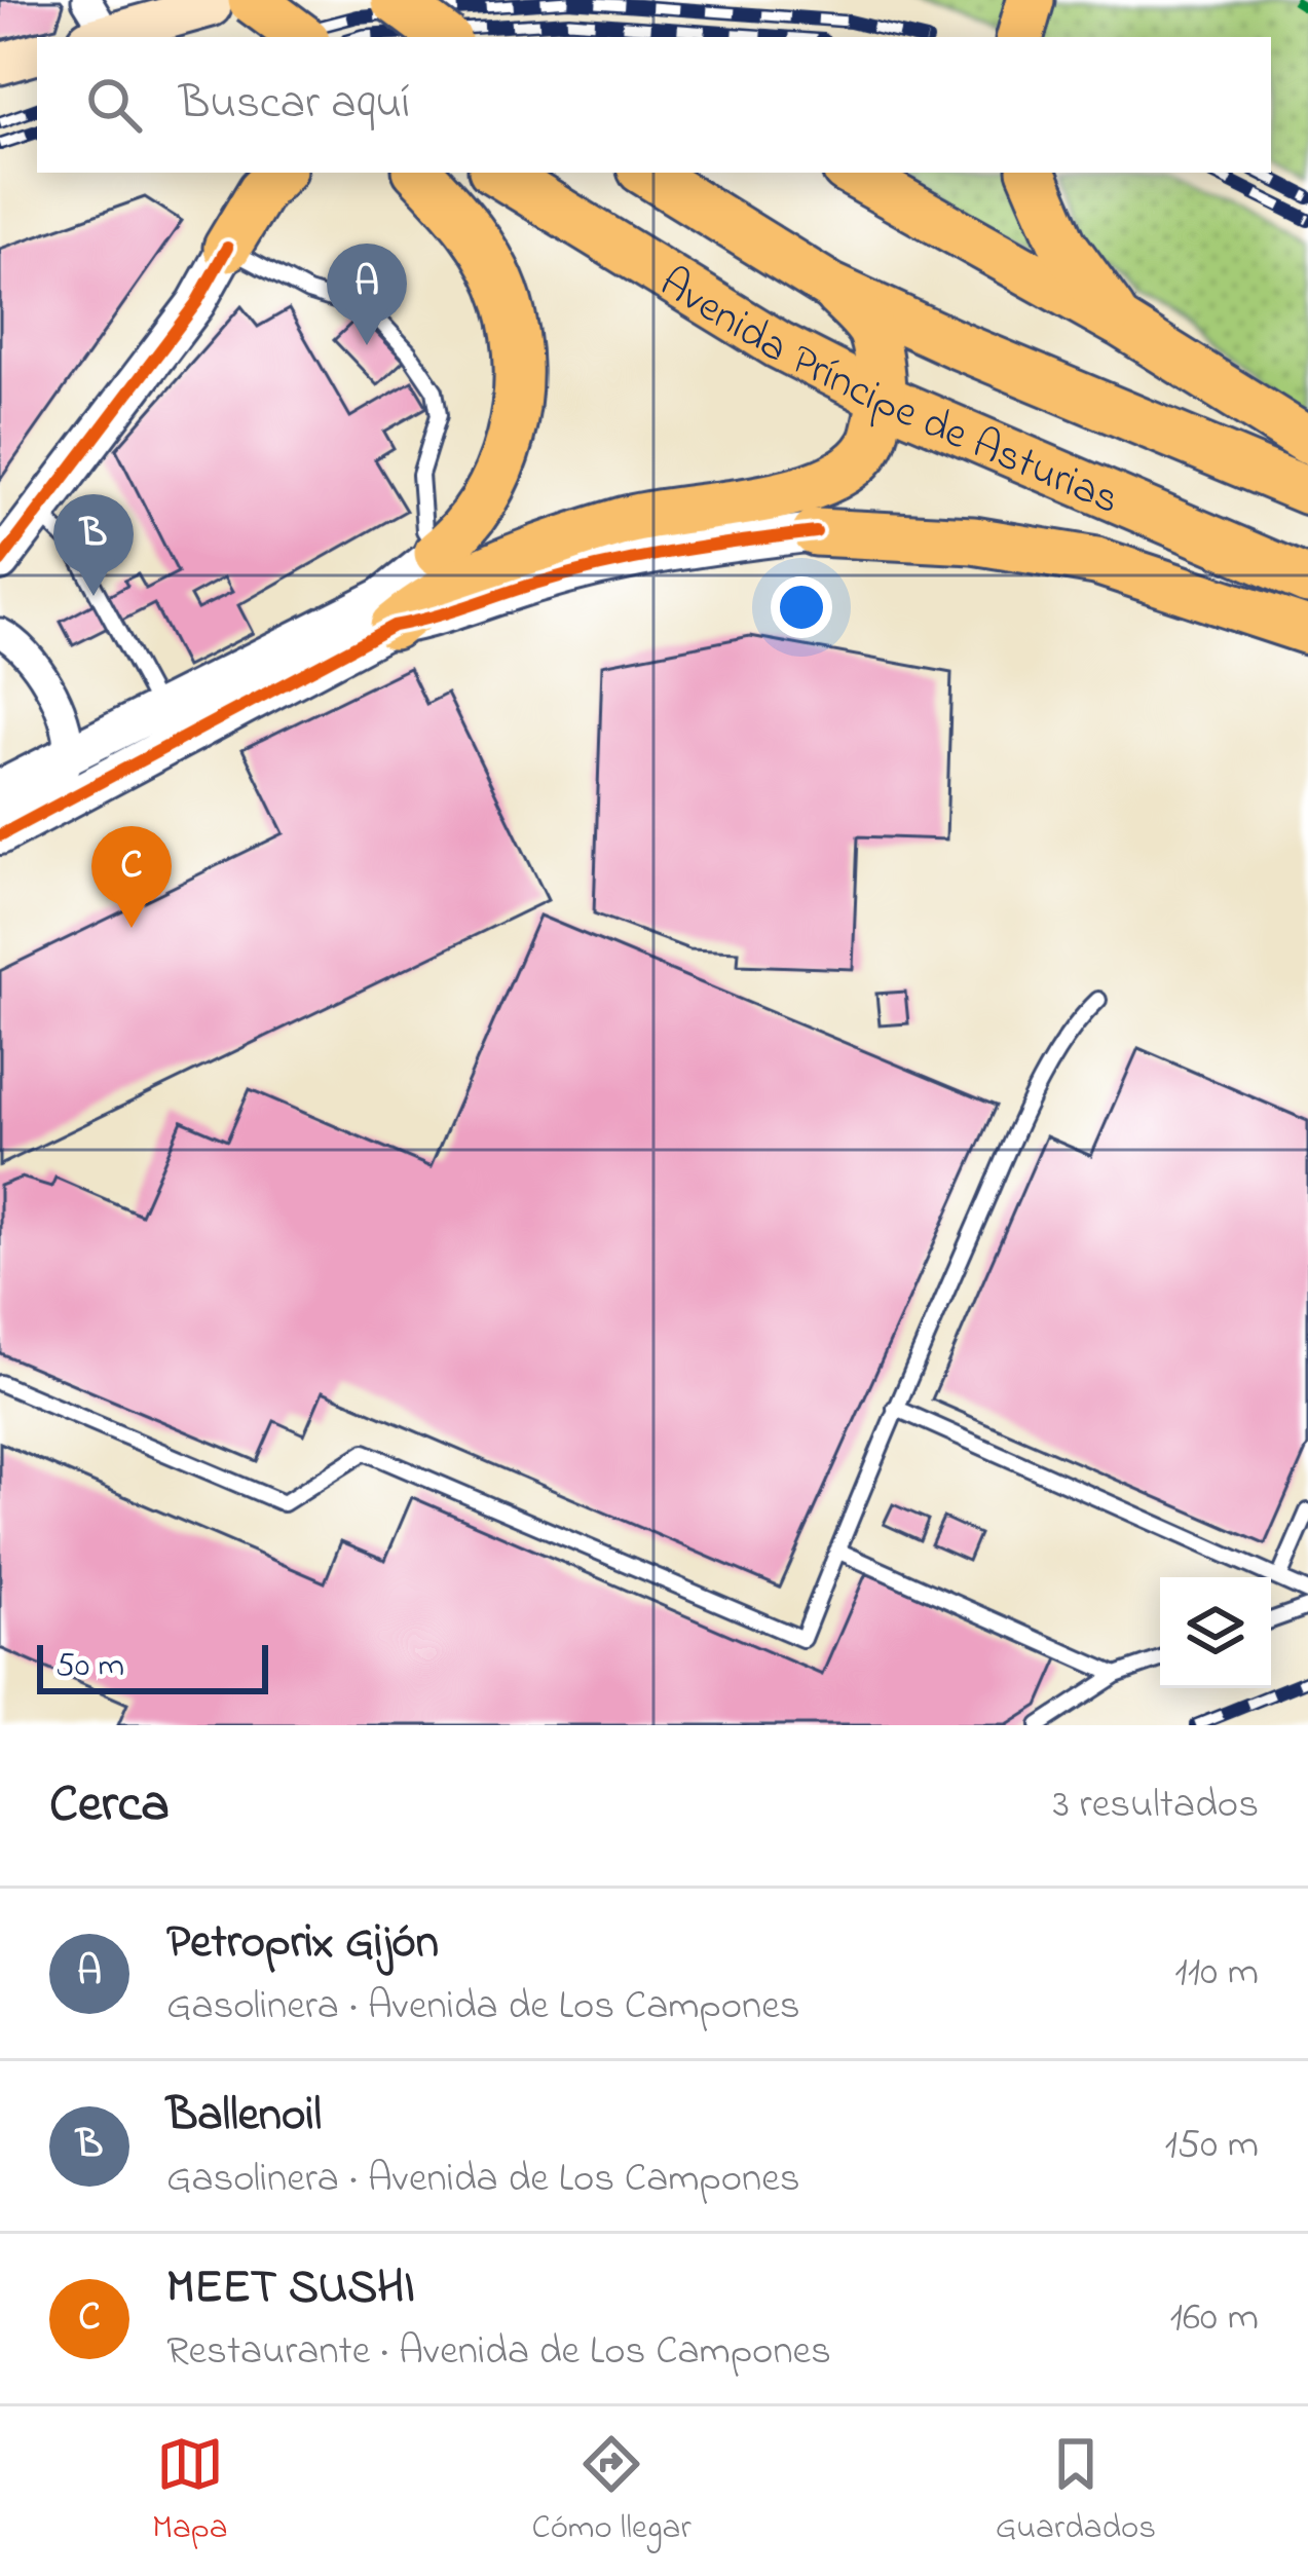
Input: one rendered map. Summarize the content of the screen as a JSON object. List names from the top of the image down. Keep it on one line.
{"streets":{"highway":["Avenida Príncipe de Asturias"]},"scale_bar":"50 m","page":{"search":"Buscar aquí","pins":["A","B","C"],"scale":"50 m","heading":["Cerca","3 resultados"],"list":[{"mark":"A","name":"Petroprix Gijón","note":"Gasolinera · Avenida de Los Campones","value":"110 m"},{"mark":"B","name":"Ballenoil","note":"Gasolinera · Avenida de Los Campones","value":"150 m"},{"mark":"C","name":"MEET SUSHI","note":"Restaurante · Avenida de Los Campones","value":"160 m"}],"nav":["Mapa","Cómo llegar","Guardados"]}}
